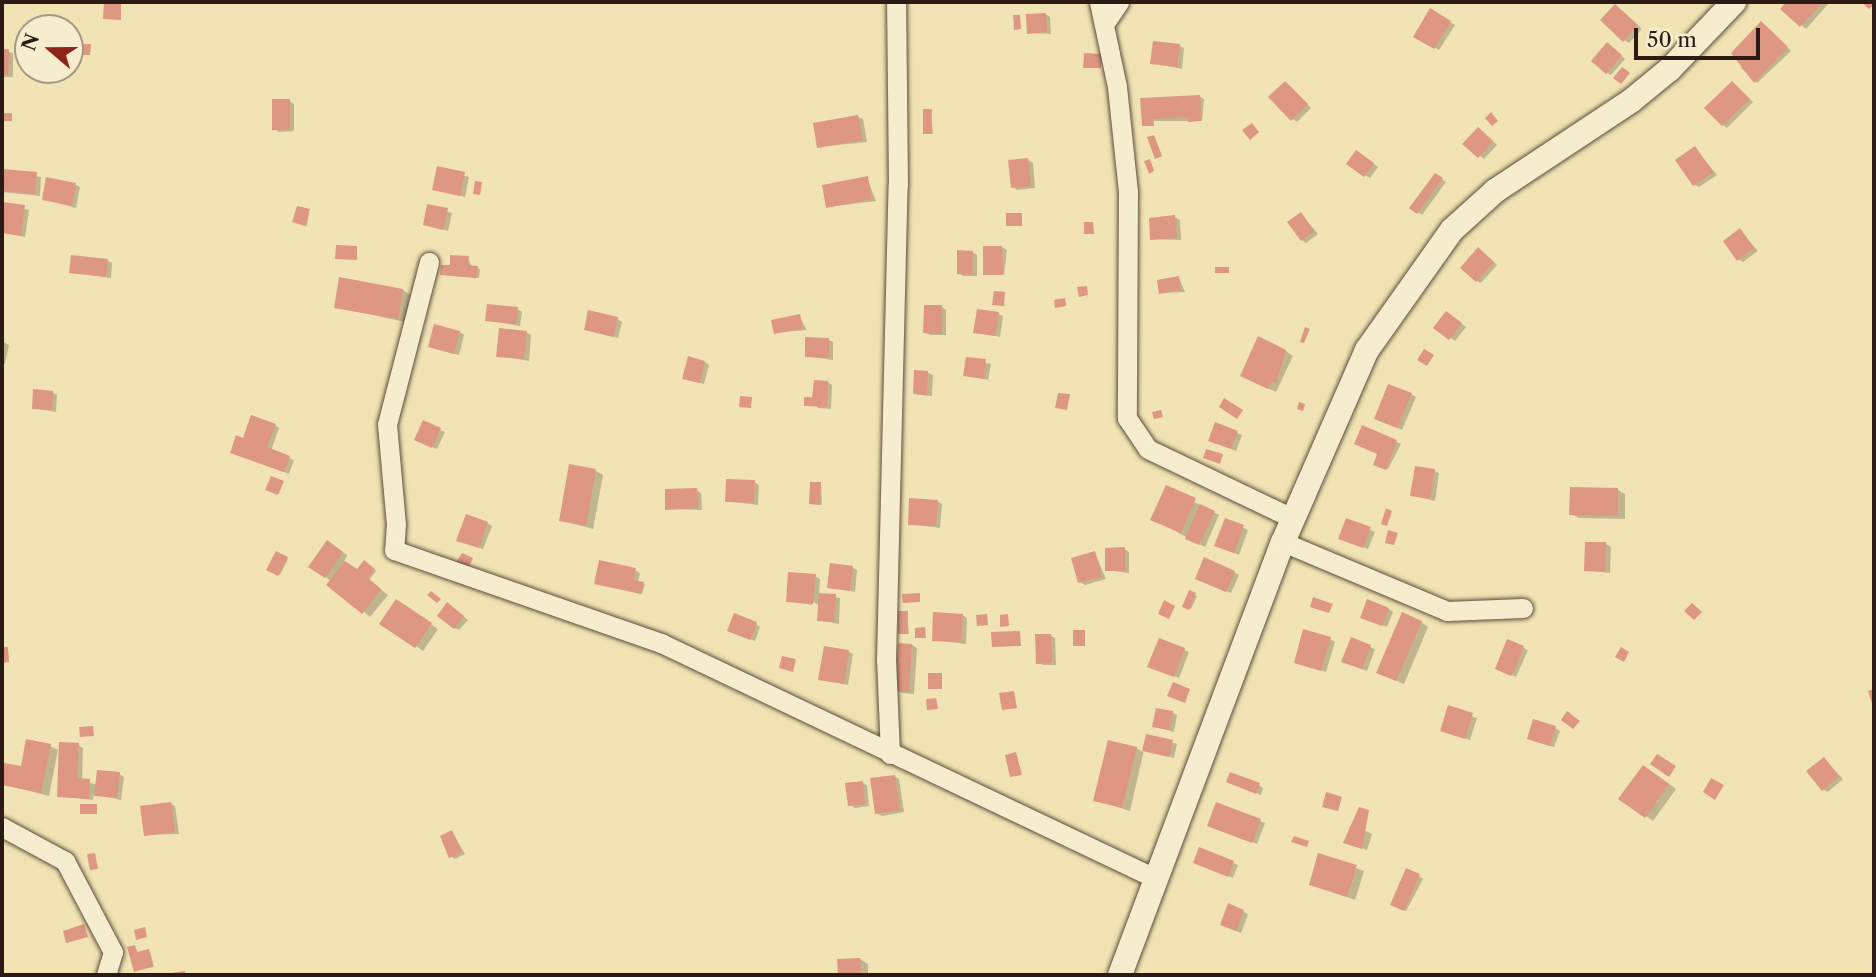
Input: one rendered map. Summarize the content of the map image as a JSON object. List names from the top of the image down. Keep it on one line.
{"scale_bar":"50 m","north":"left"}
